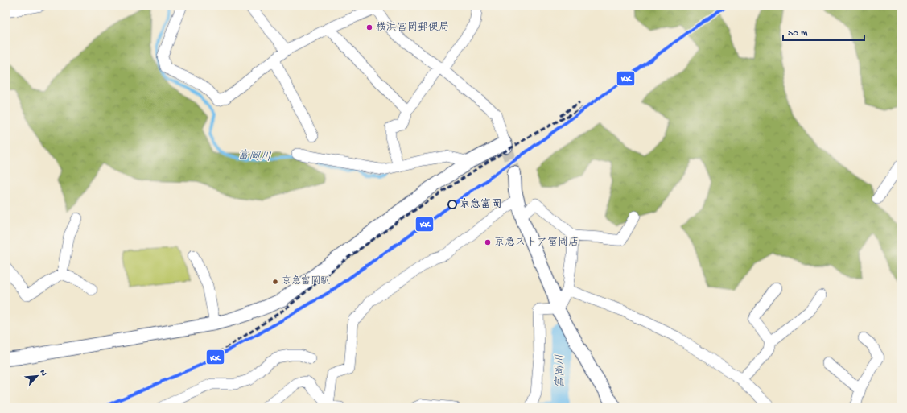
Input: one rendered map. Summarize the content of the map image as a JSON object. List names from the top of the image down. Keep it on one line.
{"water":["富岡川"],"places":["横浜富岡郵便局","京急富岡","京急ストア富岡店","京急富岡駅"],"lines":["transit line KK"],"scale_bar":"50 m","north":"top right"}
